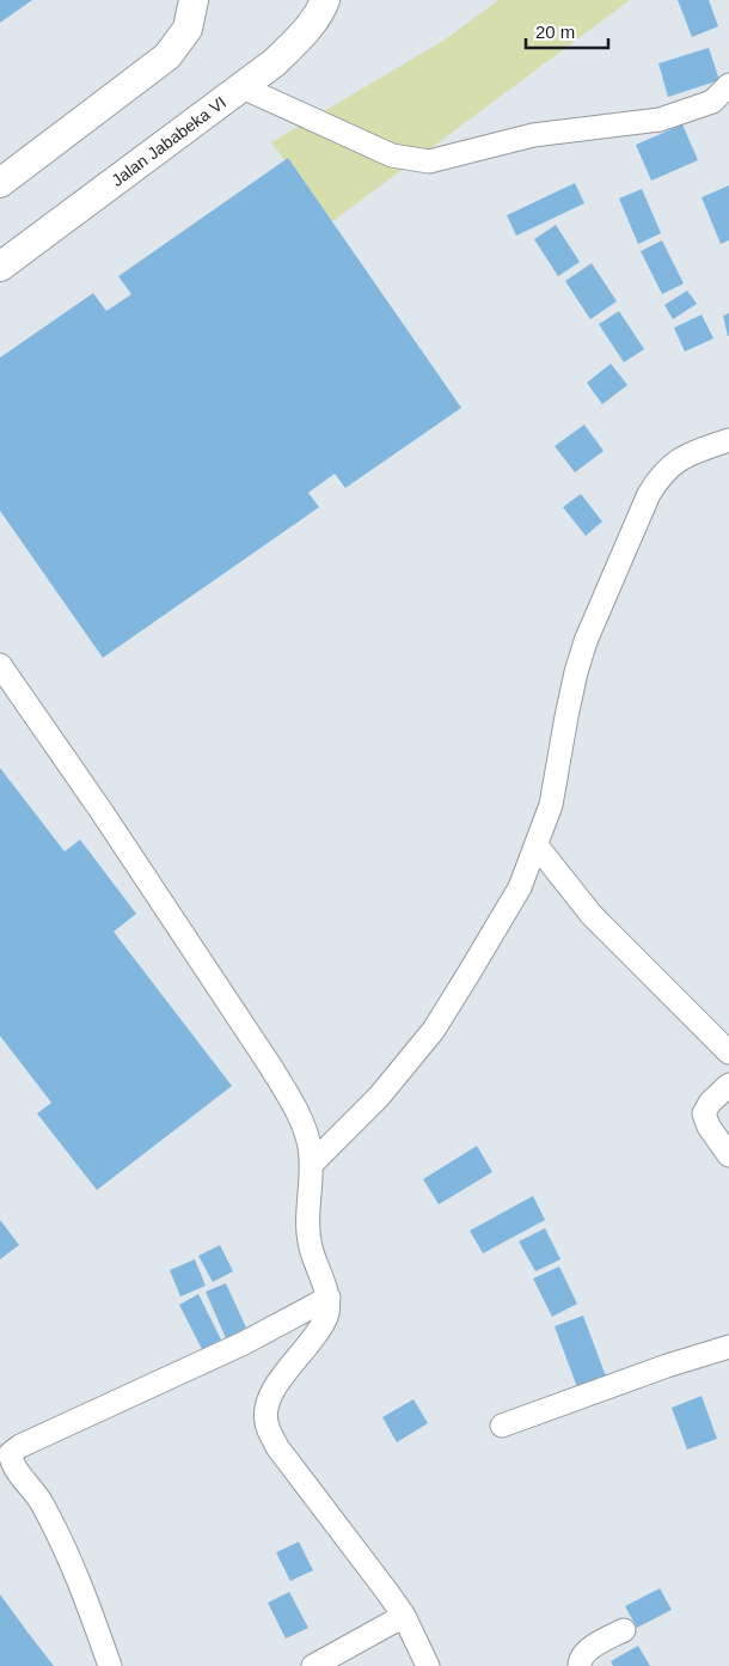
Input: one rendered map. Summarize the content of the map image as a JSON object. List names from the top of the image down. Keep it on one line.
{"streets":{"street":["Jalan Jababeka VI"]},"scale_bar":"20 m"}
